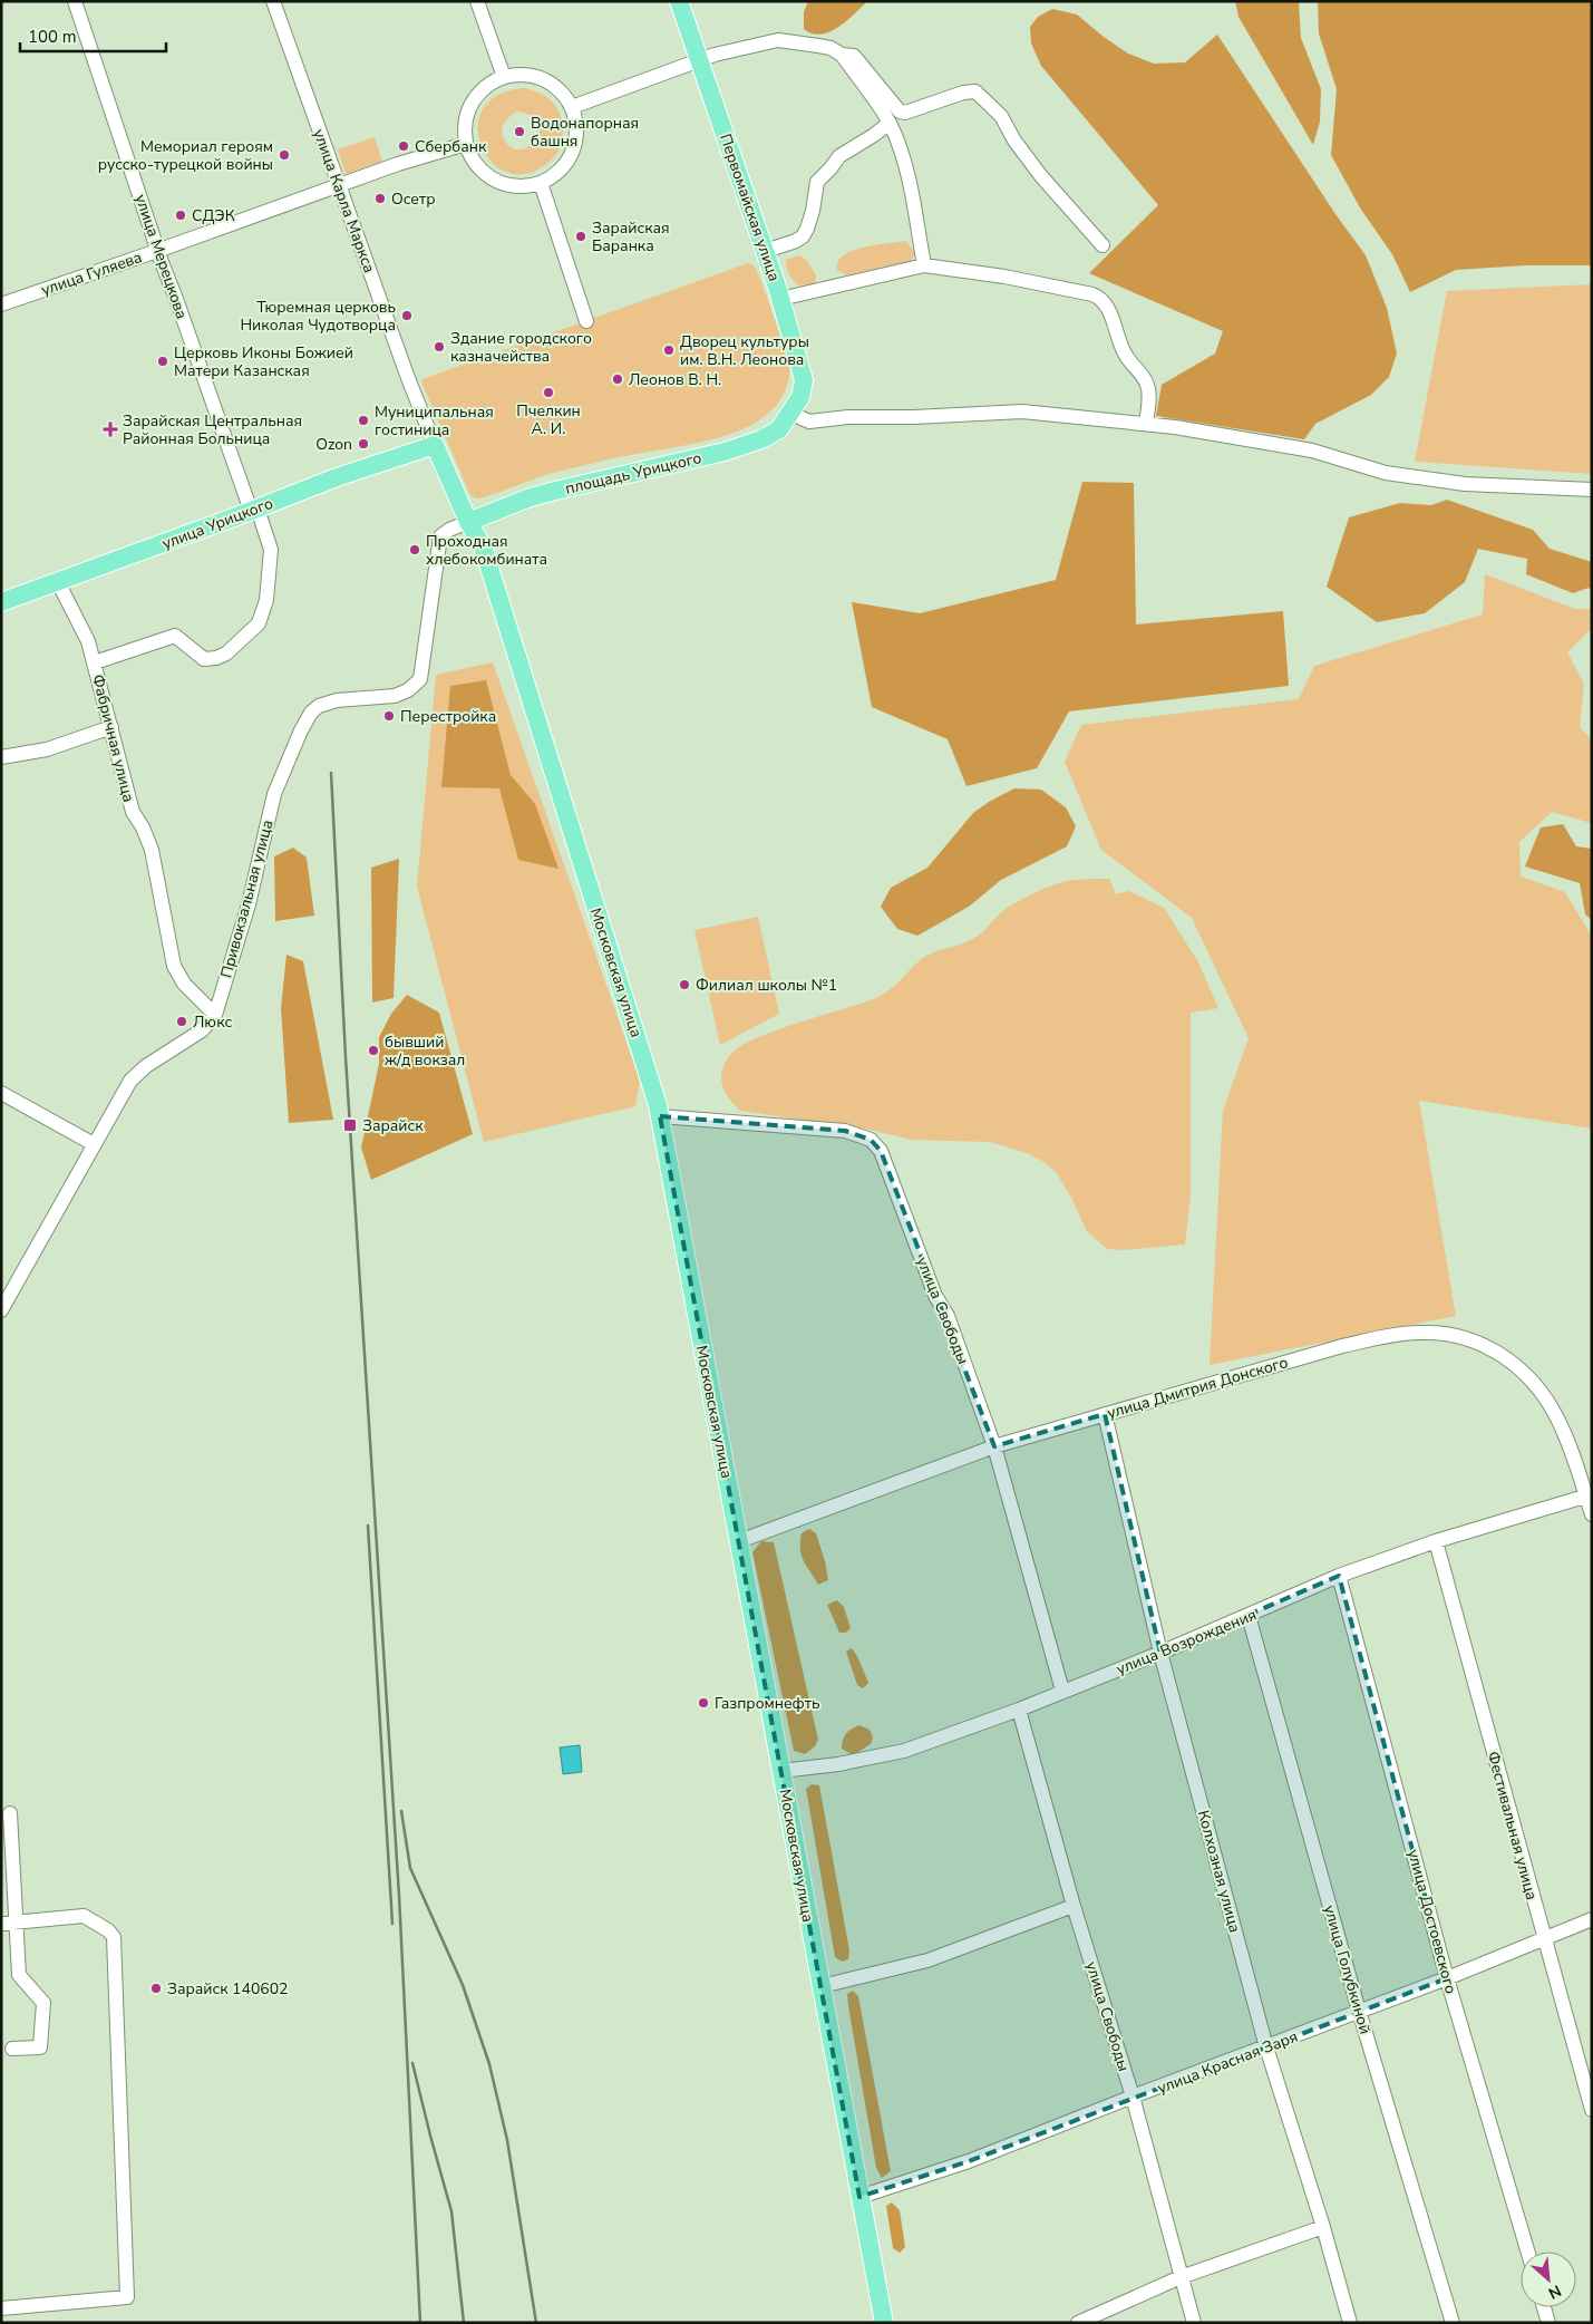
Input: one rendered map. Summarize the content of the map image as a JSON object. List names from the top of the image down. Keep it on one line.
{"streets":{"main road":["улица Карла Маркса","Первомайская улица","площадь Урицкого","улица Урицкого","Московская улица"],"street":["улица Мерецкова","улица Гуляева","Фабричная улица","Привокзальная улица","улица Свободы","улица Дмитрия Донского","улица Возрождения","Фестивальная улица","Колхозная улица","улица Достоевского","улица Голубкиной","улица Красная Заря"]},"crossings":[["улица Карла Маркса","улица Гуляева"],["улица Карла Маркса","площадь Урицкого"],["улица Карла Маркса","улица Урицкого"],["улица Карла Маркса","Привокзальная улица"],["улица Карла Маркса","Московская улица"],["Первомайская улица","площадь Урицкого"],["улица Мерецкова","улица Гуляева"],["улица Мерецкова","улица Урицкого"],["улица Мерецкова","Фабричная улица"],["площадь Урицкого","Привокзальная улица"],["площадь Урицкого","Московская улица"],["улица Урицкого","Фабричная улица"],["Фабричная улица","Привокзальная улица"],["Привокзальная улица","Московская улица"],["Московская улица","улица Свободы"],["Московская улица","улица Дмитрия Донского"],["Московская улица","улица Возрождения"],["Московская улица","улица Красная Заря"],["улица Свободы","улица Дмитрия Донского"],["улица Свободы","улица Возрождения"],["улица Свободы","улица Красная Заря"],["улица Дмитрия Донского","улица Возрождения"],["улица Дмитрия Донского","Колхозная улица"],["улица Возрождения","Фестивальная улица"],["улица Возрождения","Колхозная улица"],["улица Возрождения","улица Достоевского"],["улица Возрождения","улица Голубкиной"],["Фестивальная улица","улица Красная Заря"],["Колхозная улица","улица Красная Заря"],["улица Достоевского","улица Красная Заря"],["улица Голубкиной","улица Красная Заря"]],"places":{"other":["Водонапорная башня","Сбербанк","Мемориал героям русско-турецкой войны","Осетр","СДЭК","Зарайская Баранка","Тюремная церковь Николая Чудотворца","Здание городского казначейства","Дворец культуры им. В.Н. Леонова","Церковь Иконы Божией Матери Казанская","Леонов В. Н.","Пчелкин А. И.","Муниципальная гостиница","Ozon","Проходная хлебокомбината","Перестройка","Филиал школы №1","Люкс","бывший ж/д вокзал","Газпромнефть","Зарайск 140602"],"health":["Зарайская Центральная Районная Больница"],"transit":["Зарайск"]},"scale_bar":"100 m","north":"bottom right"}
